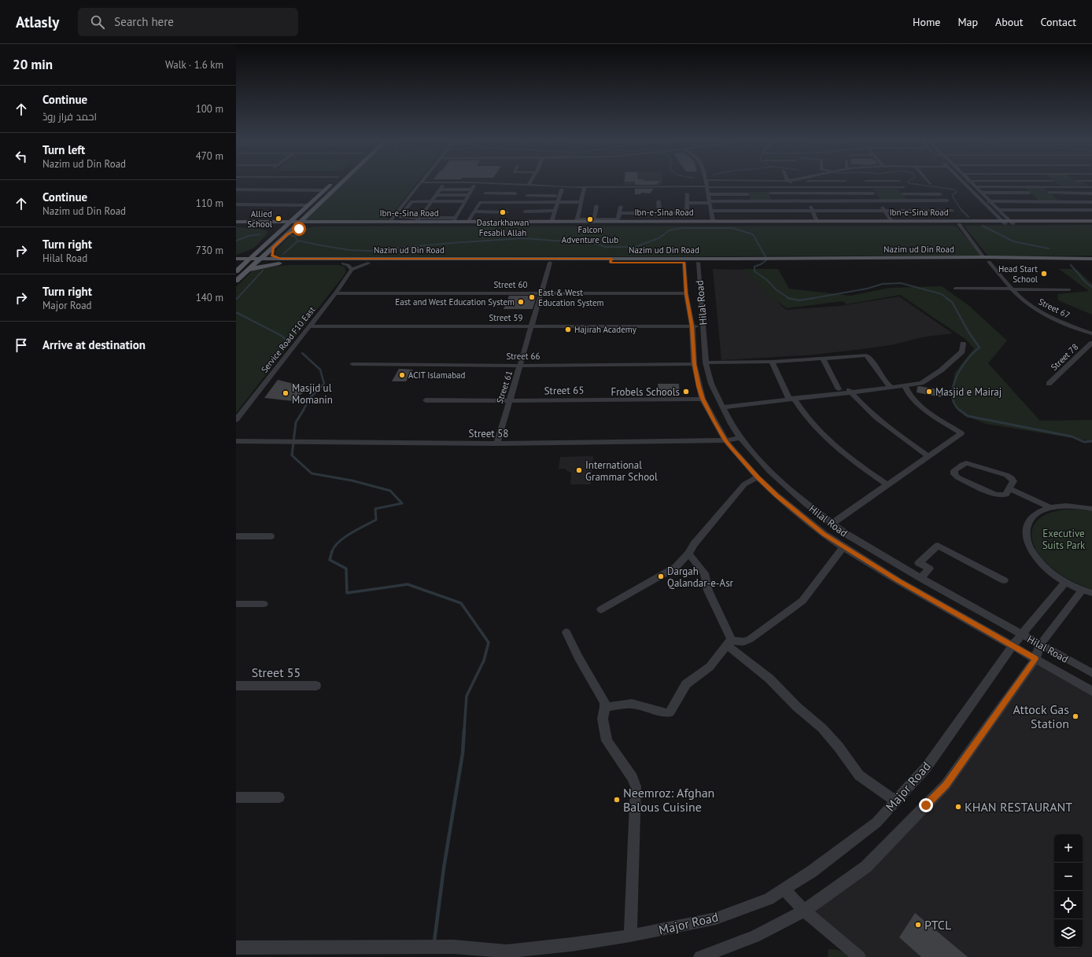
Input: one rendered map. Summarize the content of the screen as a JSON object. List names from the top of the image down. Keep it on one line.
{"streets":{"main road":["Ibn-e-Sina Road","Nazim ud Din Road"],"street":["Street 60","Hilal Road","Street 67","Street 59","Service Road F10 East","Street 66","Street 78","Street 61","Street 65","Street 58","Street 55","Major Road"]},"crossings":[["Nazim ud Din Road","Hilal Road"],["Nazim ud Din Road","Street 67"],["Nazim ud Din Road","Street 61"],["Street 60","Hilal Road"],["Street 60","Service Road F10 East"],["Street 60","Street 61"],["Hilal Road","Street 59"],["Hilal Road","Street 66"],["Hilal Road","Street 65"],["Hilal Road","Street 58"],["Hilal Road","Major Road"],["Street 59","Service Road F10 East"],["Street 59","Street 61"],["Street 66","Street 61"],["Street 61","Street 65"],["Street 61","Street 58"]],"parks":["Executive Suits Park"],"places":["Dastarkhawan Fesabil Allah","Allied School","Falcon Adventure Club","Head Start School","East & West Education System","East and West Education System","Hajirah Academy","ACIT Islamabad","Frobels Schools","Masjid e Mairaj","Masjid ul Momanin","International Grammar School","Dargah Qalandar-e-Asr","Attock Gas Station","Neemroz: Afghan Balous Cuisine","KHAN RESTAURANT","PTCL"],"page":{"header":"Atlasly","search":"Search here","nav":["Home","Map","About","Contact"],"heading":["20 min","Walk · 1.6 km"],"list":[["Continue","احمد فراز روڈ","100 m"],["Turn left","Nazim ud Din Road","470 m"],["Continue","Nazim ud Din Road","110 m"],["Turn right","Hilal Road","730 m"],["Turn right","Major Road","140 m"],"Arrive at destination"],"map_buttons":["+","−"]}}
